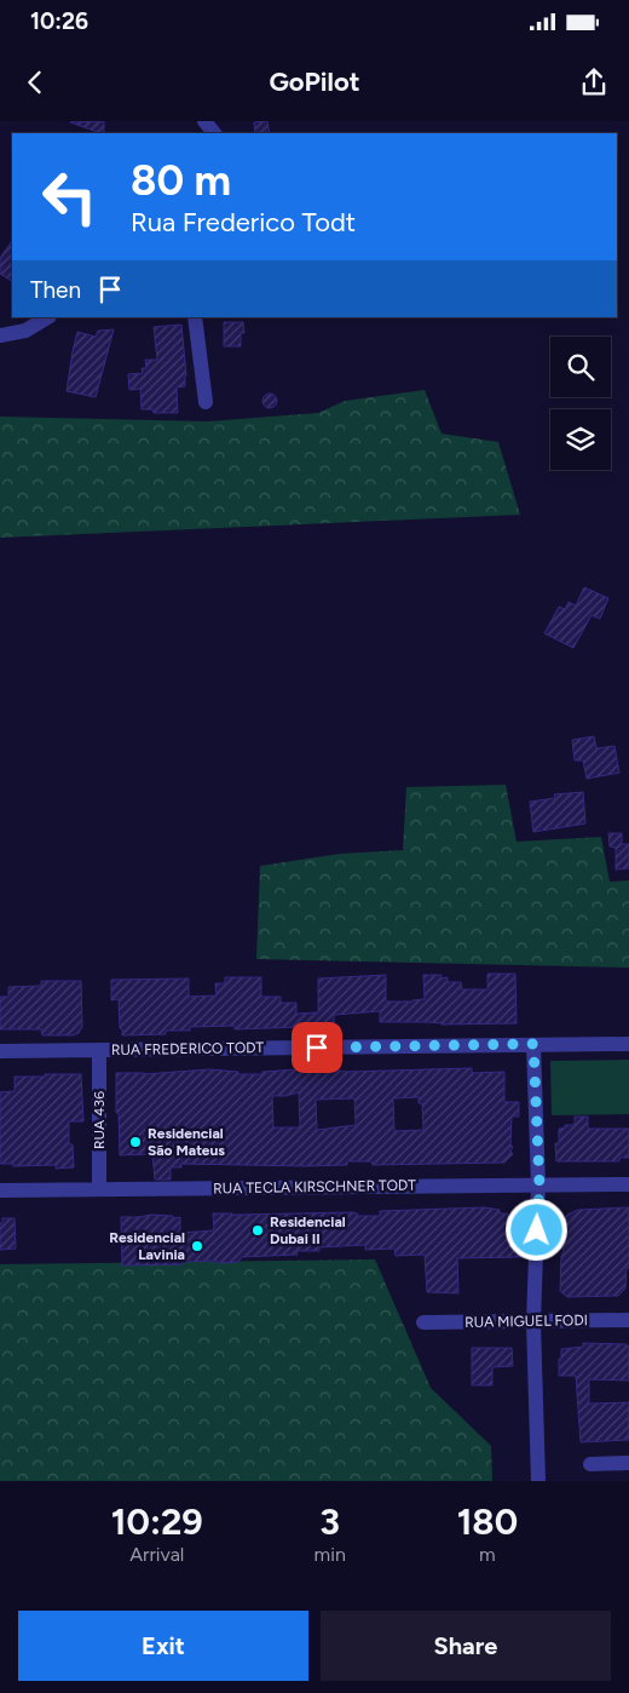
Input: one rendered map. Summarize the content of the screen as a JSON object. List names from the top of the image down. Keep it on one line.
{"streets":{"street":["RUA FREDERICO TODT","RUA 436","RUA TECLA KIRSCHNER TODT","RUA MIGUEL FODI"]},"crossings":[["RUA FREDERICO TODT","RUA 436"],["RUA 436","RUA TECLA KIRSCHNER TODT"]],"places":["Residencial São Mateus","Residencial Dubai II","Residencial Lavinia"],"page":{"status":"10:26","header":"GoPilot","turn":["80 m","Rua Frederico Todt"],"then":"Then","eta":["10:29","Arrival","3","min","180","m"],"buttons":["Exit","Share"]}}
